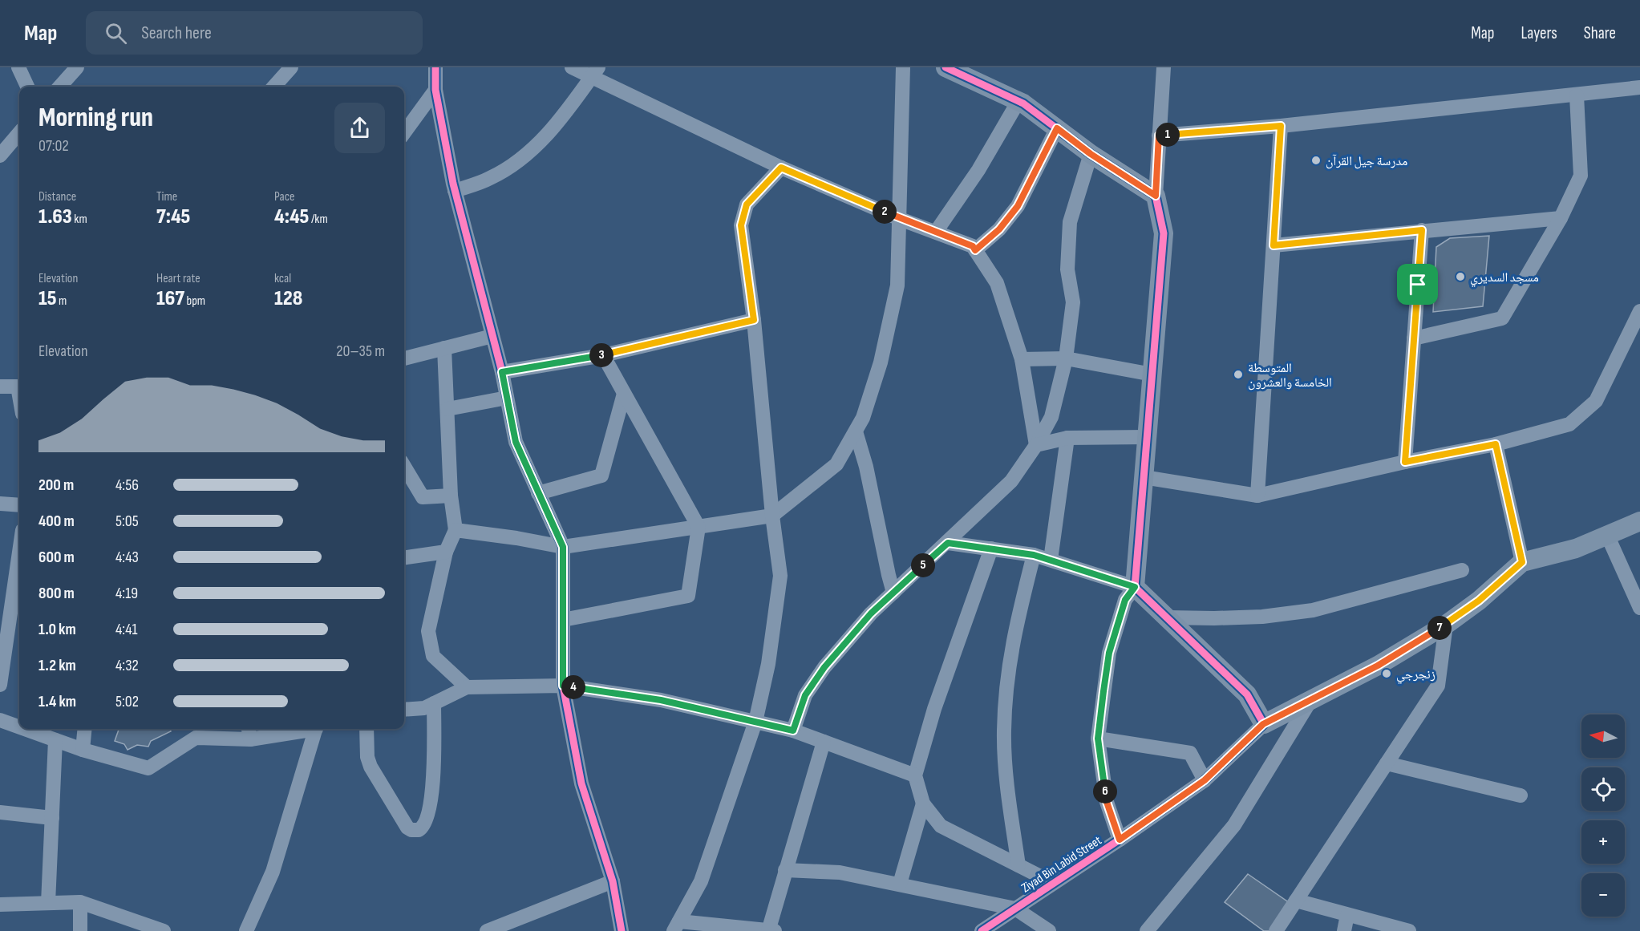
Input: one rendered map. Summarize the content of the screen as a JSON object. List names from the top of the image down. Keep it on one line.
{"streets":{"street":["Ziyad Bin Labid Street"]},"places":["مدرسة جيل القرآن","مسجد السديري","المتوسطة الخامسة والعشرون","زنجرجي"],"north":"left","page":{"header":"Map","search":"Search here","nav":["Map","Layers","Share"],"heading":["Morning run","07:02"],"pins":["1","2","3","5","7","4","6"],"stats":[["Distance","1.63 km"],["Time","7:45"],["Pace","4:45 /km"],["Elevation","15 m"],["Heart rate","167 bpm"],["kcal","128"]],"chart":["Elevation","20–35 m"],"list":[{"name":"200 m","note":"4:56"},{"name":"400 m","note":"5:05"},{"name":"600 m","note":"4:43"},{"name":"800 m","note":"4:19"},{"name":"1.0 km","note":"4:41"},{"name":"1.2 km","note":"4:32"},{"name":"1.4 km","note":"5:02"}],"map_buttons":["+","−"]}}
